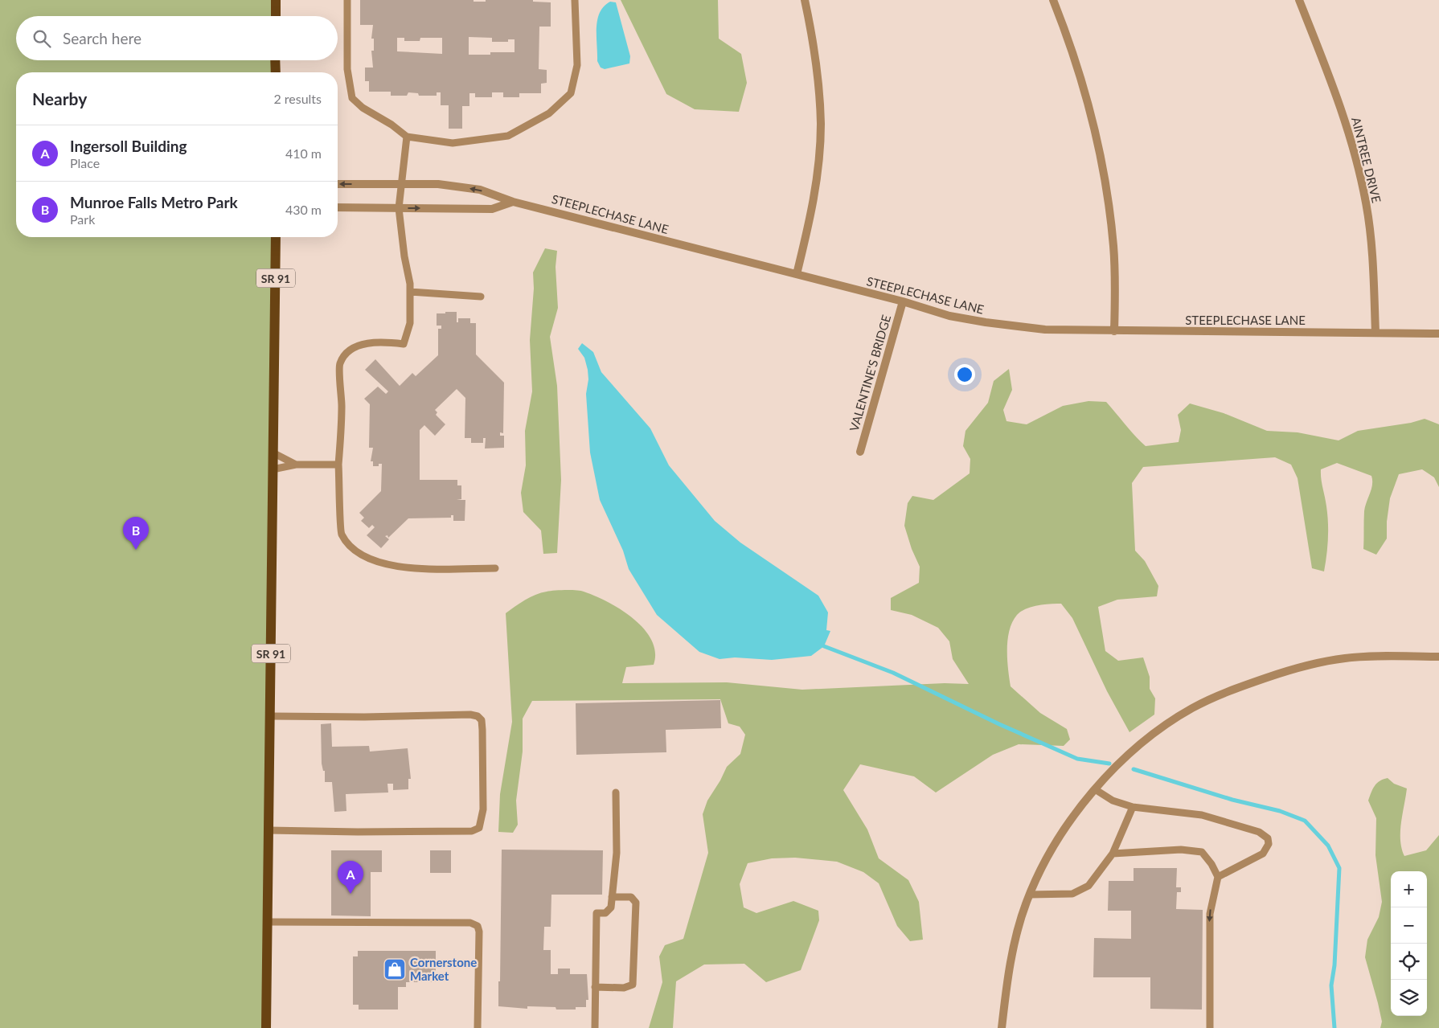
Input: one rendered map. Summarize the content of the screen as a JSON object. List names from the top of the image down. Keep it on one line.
{"streets":{"main road":["SR 91"],"street":["AINTREE DRIVE","STEEPLECHASE LANE","VALENTINE'S BRIDGE"]},"crossings":[["AINTREE DRIVE","STEEPLECHASE LANE"],["STEEPLECHASE LANE","VALENTINE'S BRIDGE"]],"places":{"shop":["Cornerstone Market"]},"page":{"search":"Search here","heading":["Nearby","2 results"],"list":[{"mark":"A","name":"Ingersoll Building","note":"Place","value":"410 m"},{"mark":"B","name":"Munroe Falls Metro Park","note":"Park","value":"430 m"}],"pins":["B","A"],"map_buttons":["+","−"]}}
